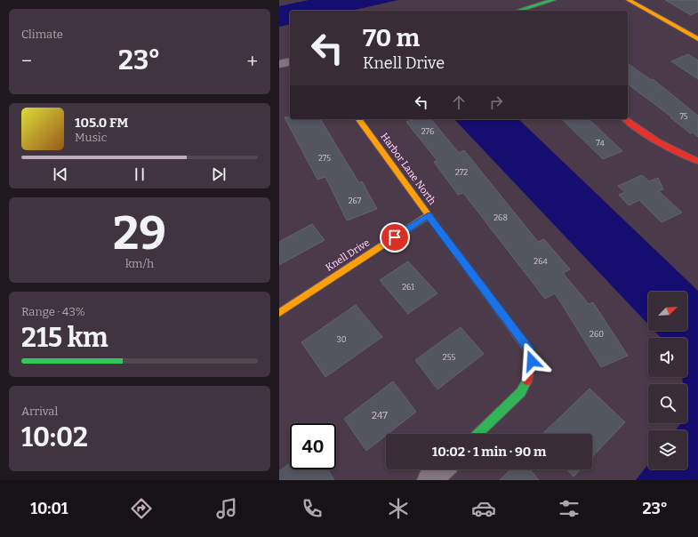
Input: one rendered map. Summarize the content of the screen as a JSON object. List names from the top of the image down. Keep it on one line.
{"streets":{"street":["Harbor Lane North","Knell Drive"]},"crossings":[["Harbor Lane North","Knell Drive"]],"house_numbers":["75","276","74","275","272","267","268","264","261","260","30","255","247"],"north":"top right","page":{"tile":["Climate",["29","km/h"],["Range · 43%","215 km"],["Arrival","10:02"]],"turn":["70 m","Knell Drive"],"heat":["−","23°","+"],"song":["105.0 FM","Music"],"limit":"40","trip":"10:02 · 1 min · 90 m","tabs":["10:01","23°"]}}
